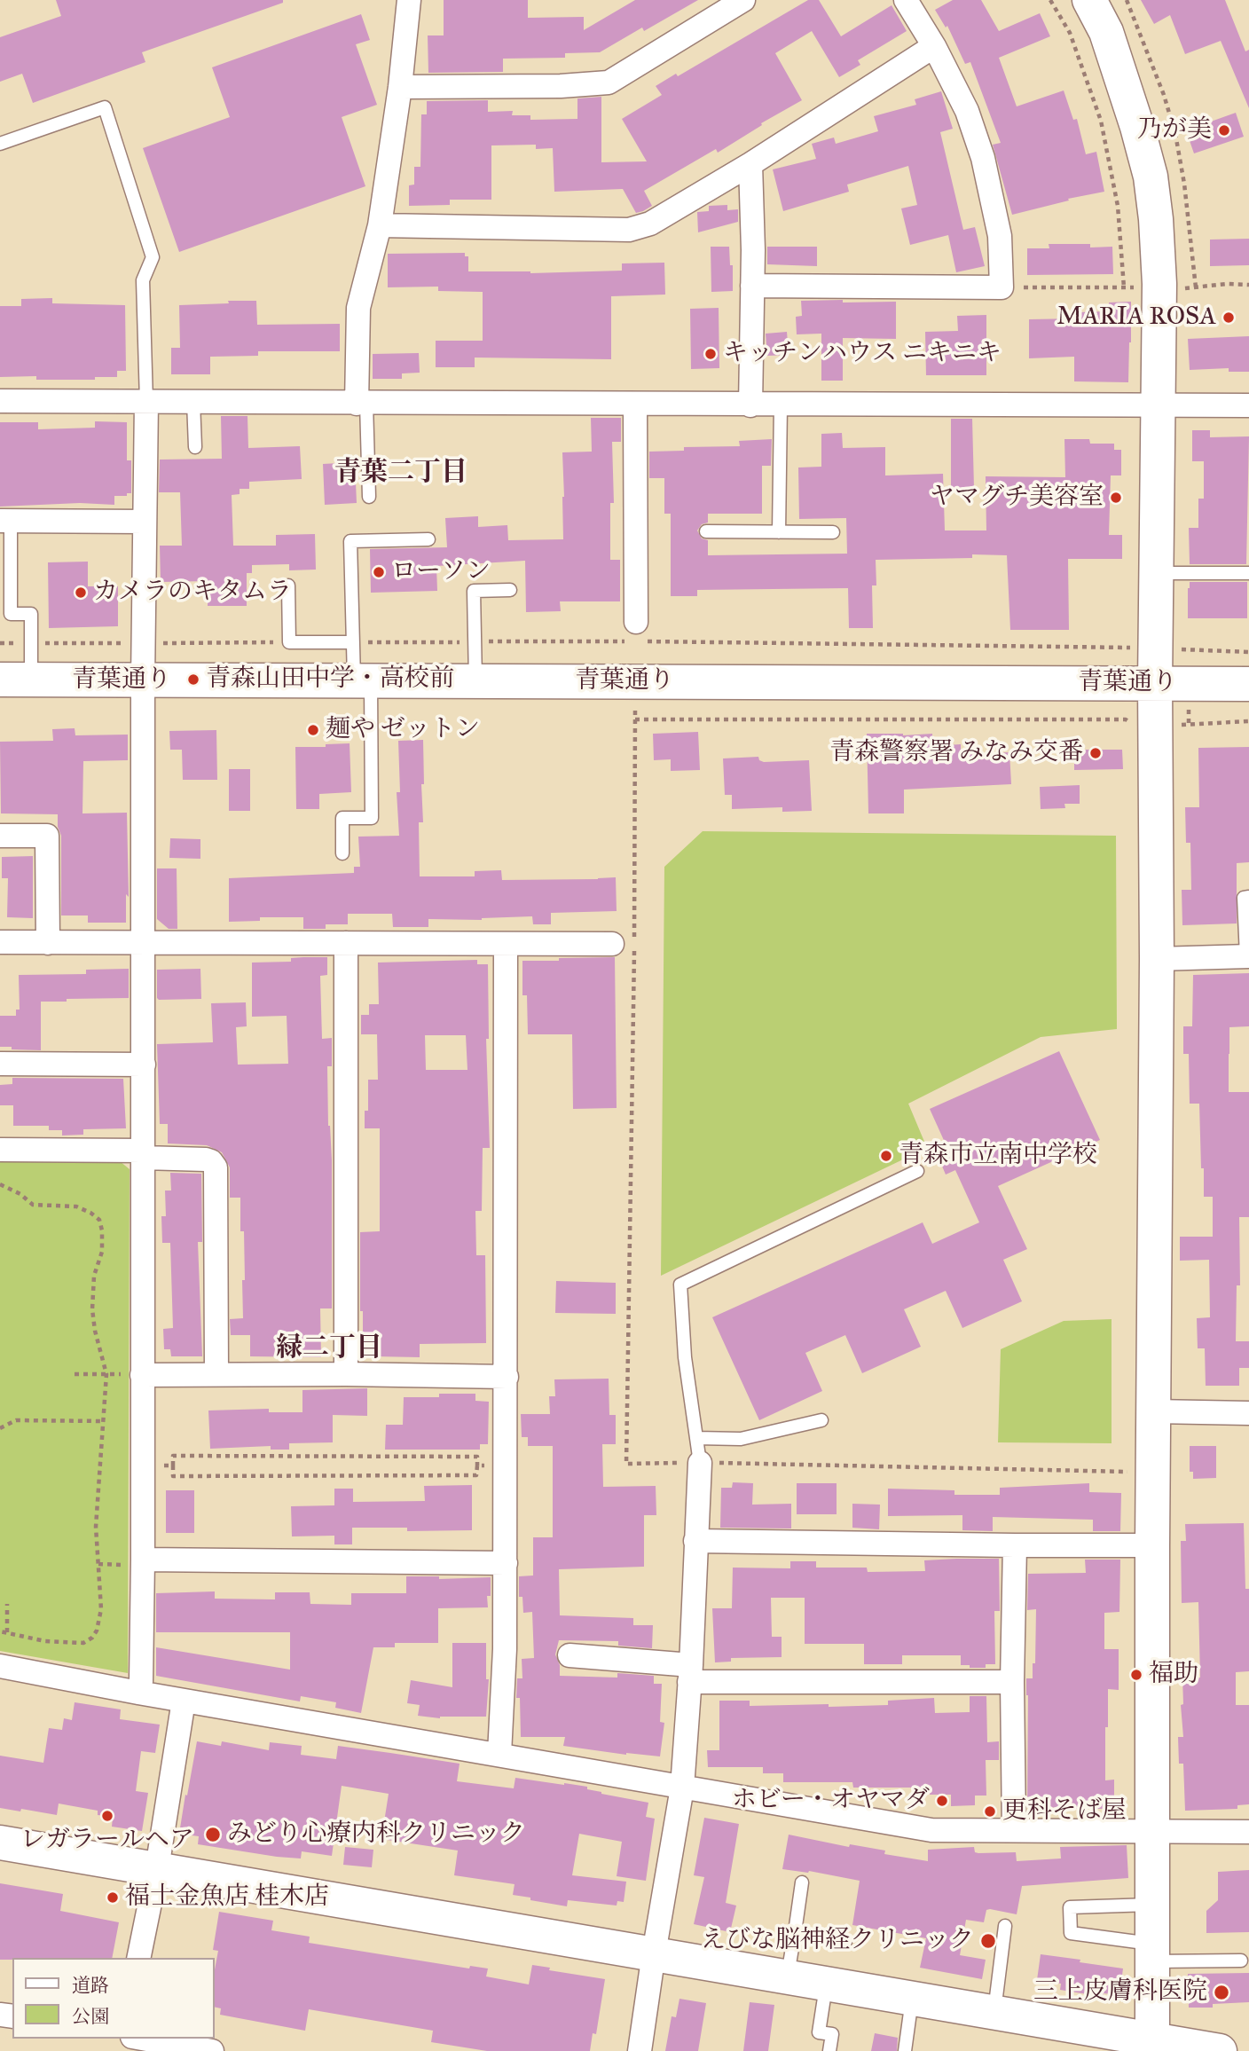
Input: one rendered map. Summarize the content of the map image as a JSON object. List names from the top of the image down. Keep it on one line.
{"streets":{"street":["青葉通り"]},"districts":["青葉二丁目","緑二丁目"],"places":["乃が美","MARIA ROSA","キッチンハウス ニキニキ","ヤマグチ美容室","ローソン","カメラのキタムラ","青森山田中学・高校前","麺や ゼットン","青森警察署 みなみ交番","青森市立南中学校","福助","ホビー・オヤマダ","更科そば屋","レガラールヘア","みどり心療内科クリニック","福士金魚店 桂木店","えびな脳神経クリニック","三上皮膚科医院"],"legend":["道路","公園"]}
